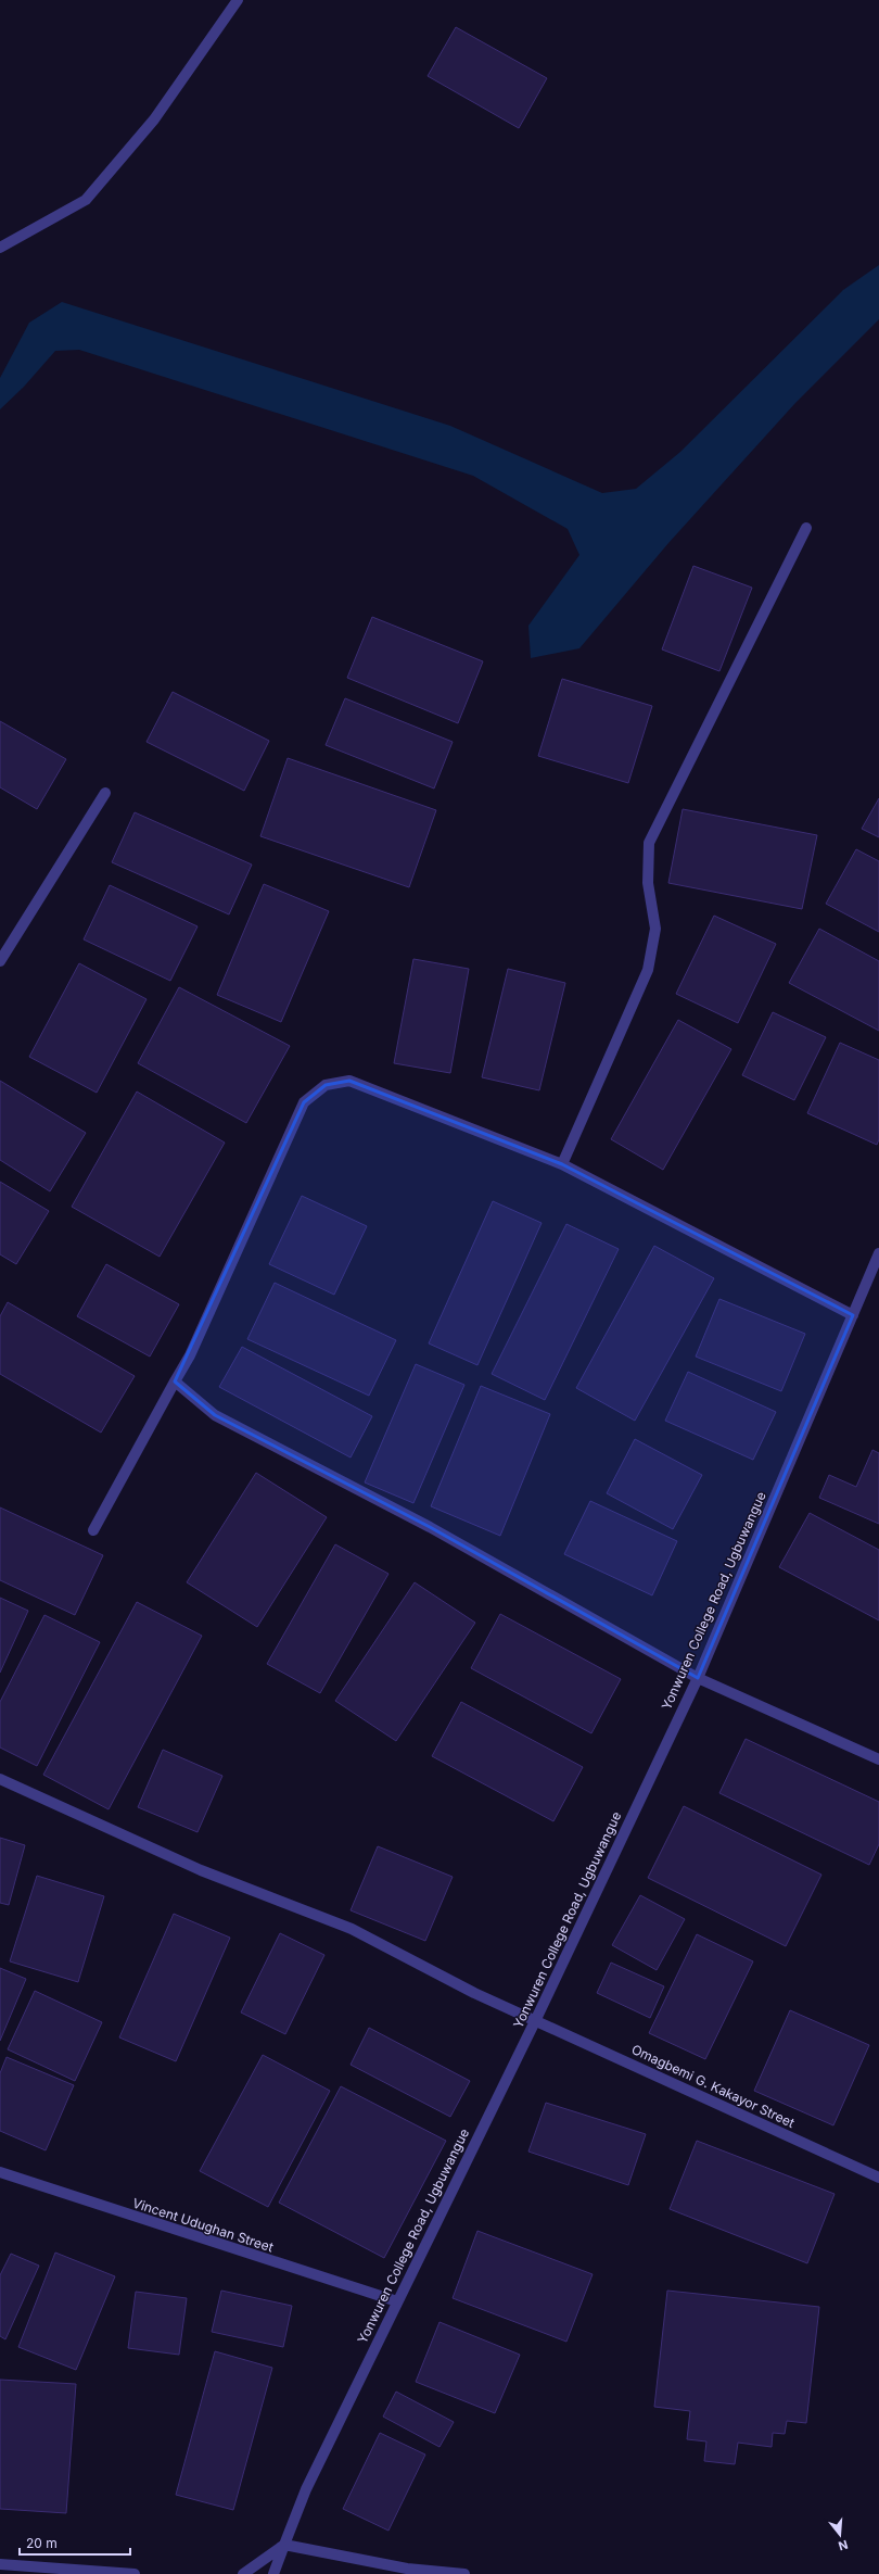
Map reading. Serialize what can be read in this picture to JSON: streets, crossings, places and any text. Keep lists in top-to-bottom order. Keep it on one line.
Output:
{"streets":{"street":["Yonwuren College Road, Ugbuwangue","Omagbemi G. Kakayor Street","Vincent Udughan Street"]},"crossings":[["Yonwuren College Road, Ugbuwangue","Omagbemi G. Kakayor Street"],["Yonwuren College Road, Ugbuwangue","Vincent Udughan Street"]],"scale_bar":"20 m","north":"bottom"}
